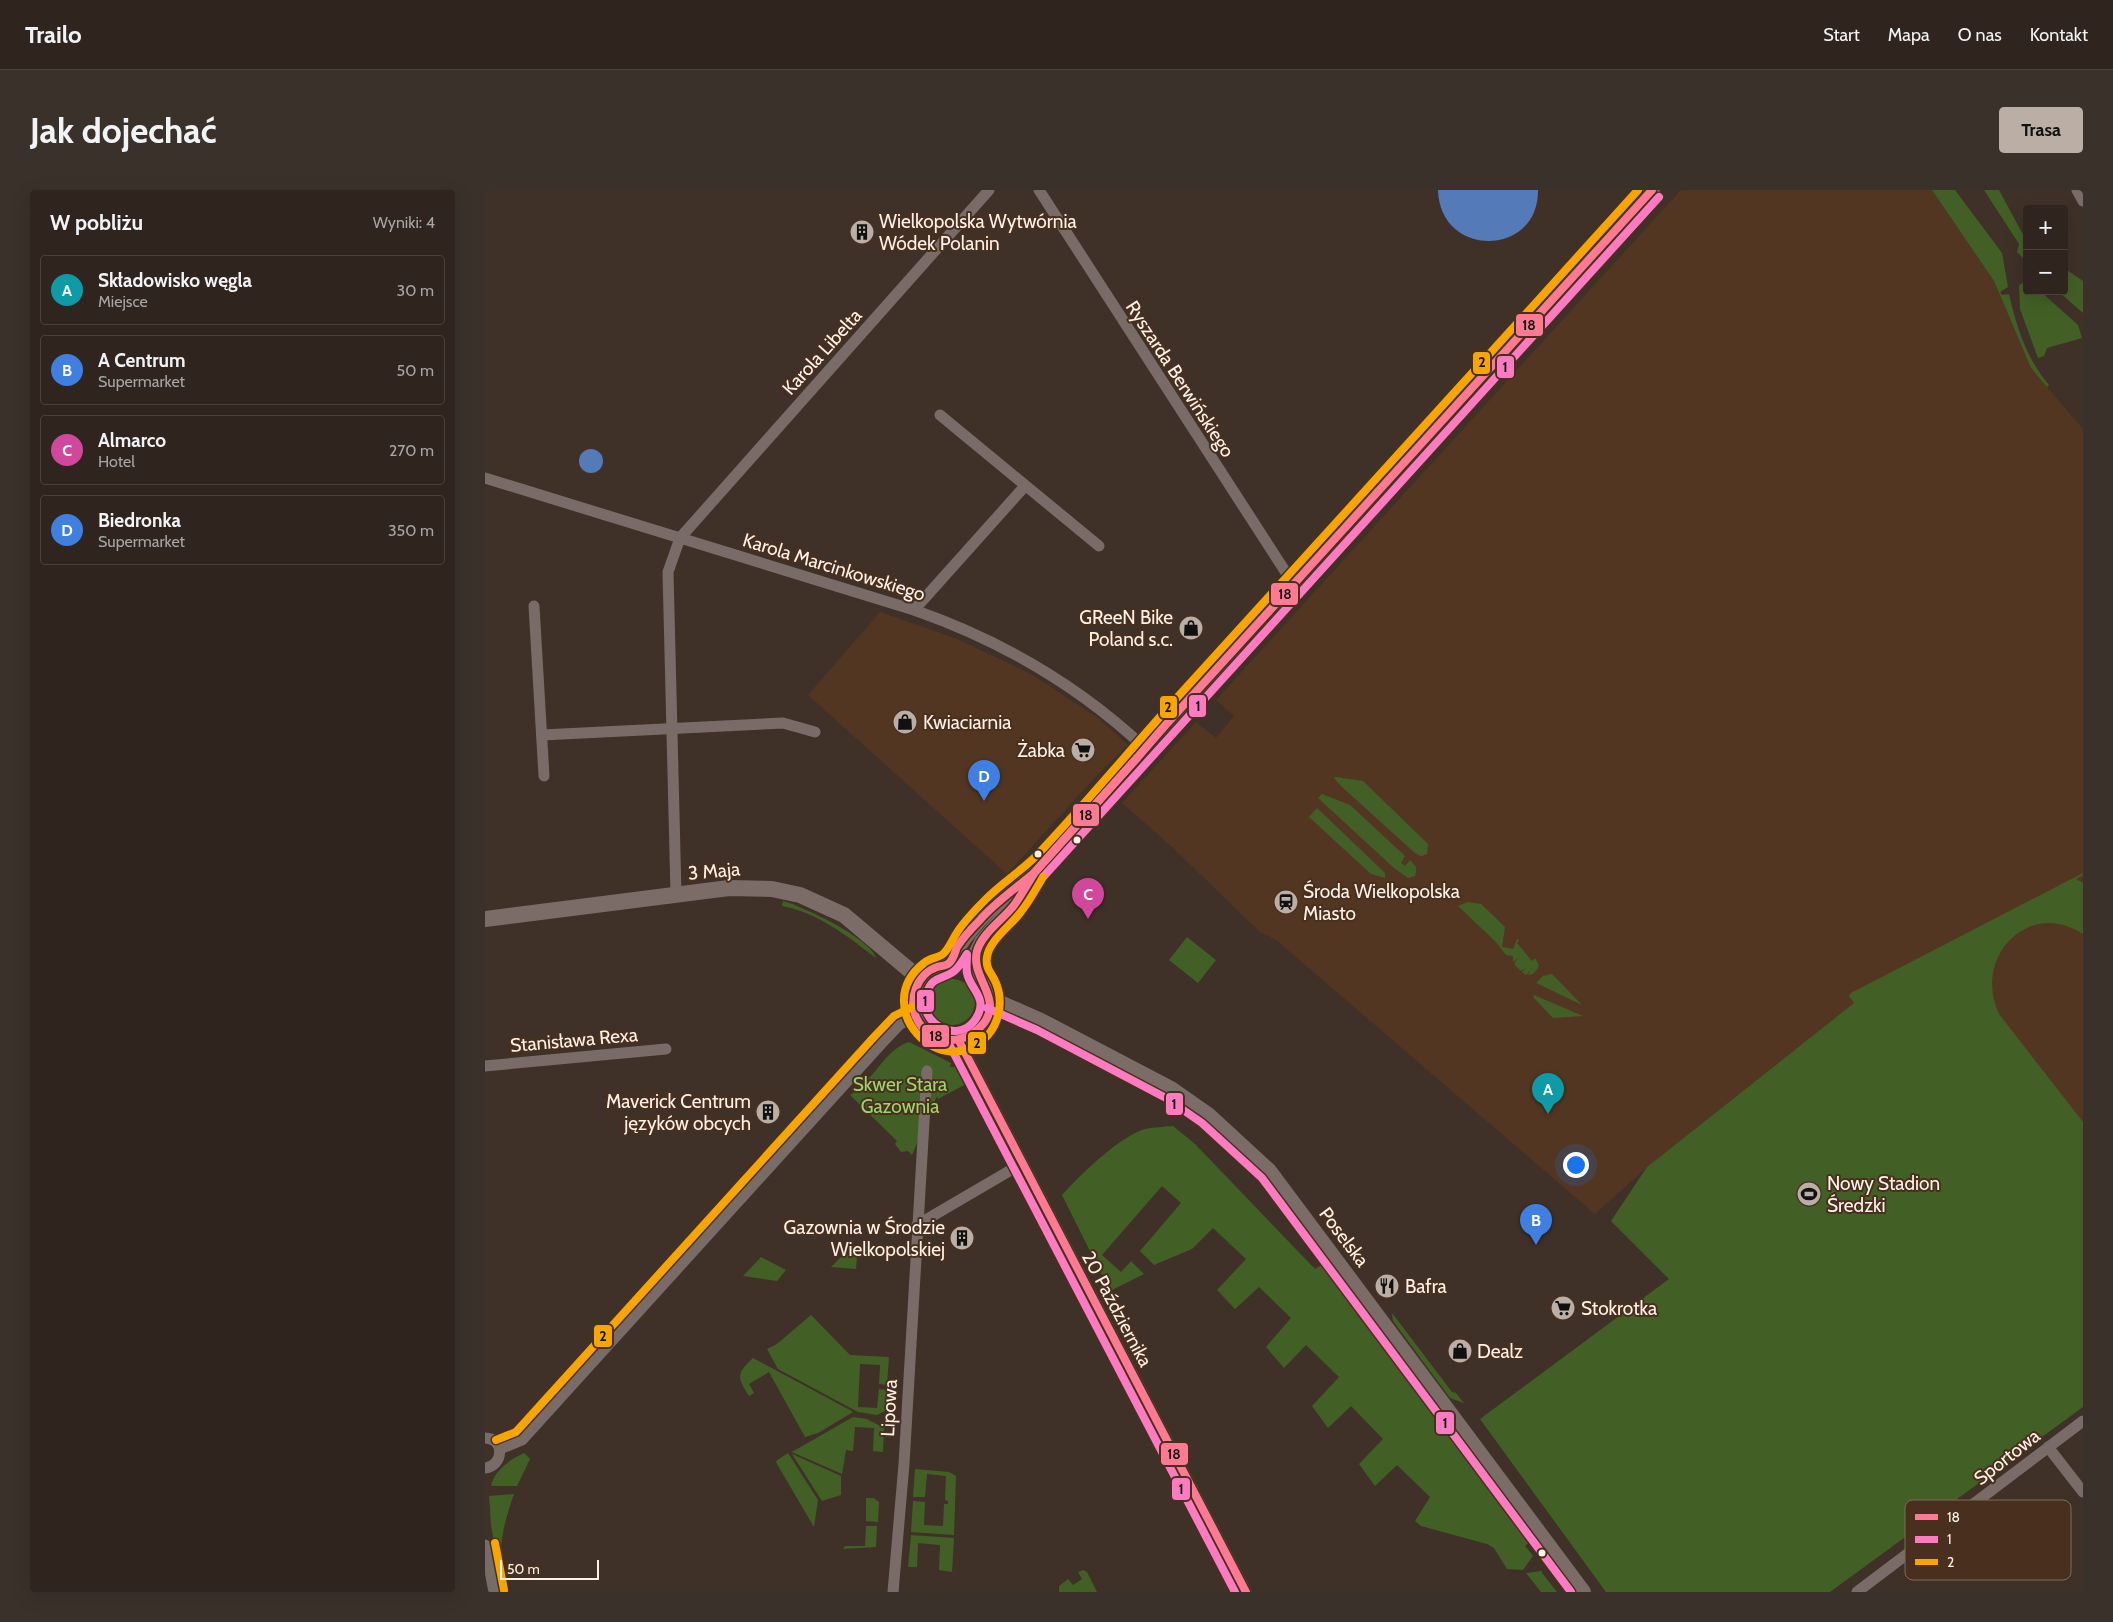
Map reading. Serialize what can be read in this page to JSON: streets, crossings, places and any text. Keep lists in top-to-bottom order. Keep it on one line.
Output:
{"streets":{"street":["Karola Libelta","Ryszarda Berwińskiego","Karola Marcinkowskiego","3 Maja","Stanisława Rexa","Poselska","20 Października","Lipowa","Sportowa"]},"crossings":[["Karola Libelta","Karola Marcinkowskiego"],["3 Maja","Poselska"],["3 Maja","20 Października"],["Poselska","20 Października"]],"parks":["Skwer Stara Gazownia"],"places":{"building":["Wielkopolska Wytwórnia Wódek Polanin","Maverick Centrum języków obcych","Gazownia w Środzie Wielkopolskiej"],"shop":["GReeN Bike Poland s.c.","Kwiaciarnia","Dealz"],"supermarket":["Żabka","Stokrotka"],"station":["Środa Wielkopolska Miasto"],"sports":["Nowy Stadion Średzki"],"restaurant":["Bafra"]},"lines":["transit line 18","transit line 2","transit line 1"],"legend":["18","1","2"],"scale_bar":"50 m","page":{"header":"Trailo","nav":["Start","Mapa","O nas","Kontakt"],"buttons":"Trasa","title":"Jak dojechać","heading":["W pobliżu","Wyniki: 4"],"map_buttons":["+","−"],"list":[{"mark":"A","name":"Składowisko węgla","note":"Miejsce","value":"30 m"},{"mark":"B","name":"A Centrum","note":"Supermarket","value":"50 m"},{"mark":"C","name":"Almarco","note":"Hotel","value":"270 m"},{"mark":"D","name":"Biedronka","note":"Supermarket","value":"350 m"}],"pins":["D","C","A","B"],"scale":"50 m"}}
